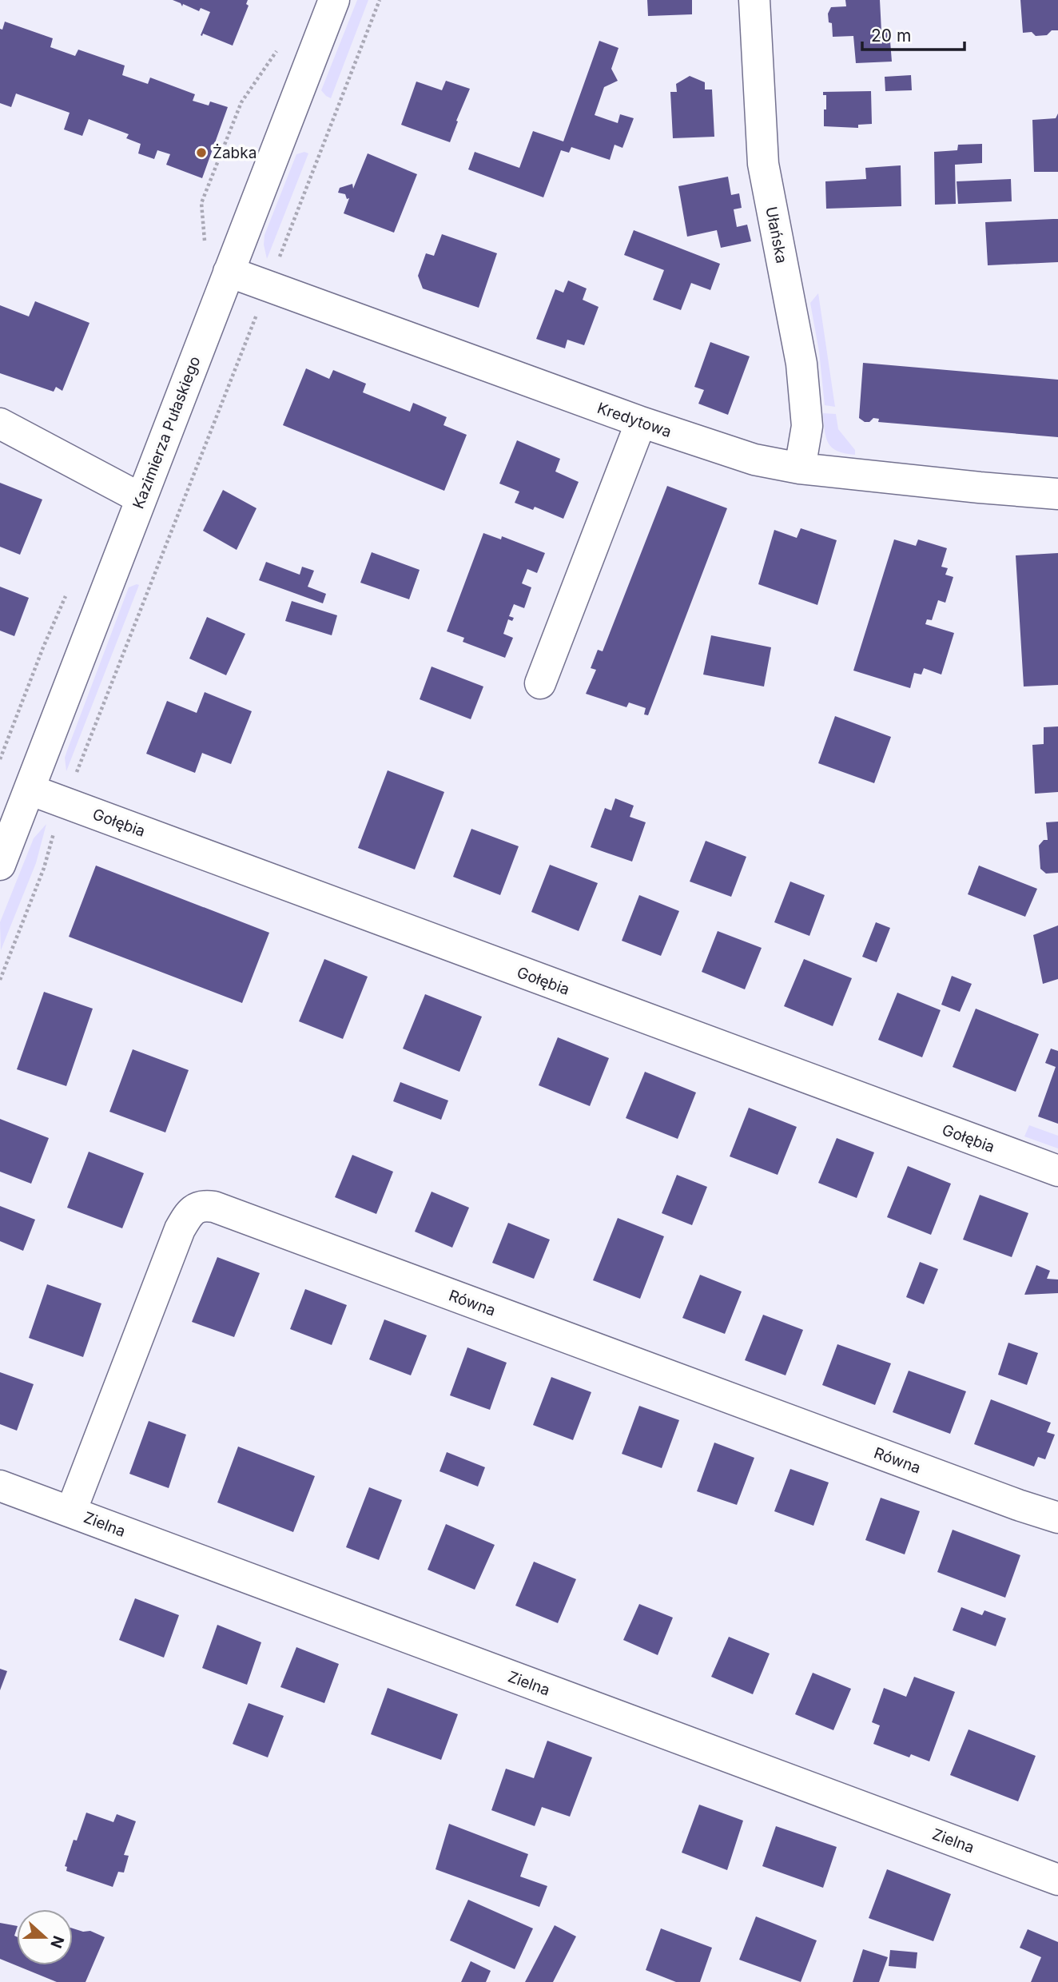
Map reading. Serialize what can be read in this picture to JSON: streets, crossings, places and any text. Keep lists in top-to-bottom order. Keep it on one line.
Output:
{"streets":{"street":["Ułańska","Kredytowa","Kazimierza Pułaskiego","Gołębia","Równa","Zielna"]},"crossings":[["Ułańska","Kredytowa"],["Kredytowa","Kazimierza Pułaskiego"],["Kazimierza Pułaskiego","Gołębia"],["Równa","Zielna"]],"places":["Żabka"],"scale_bar":"20 m","north":"right"}
